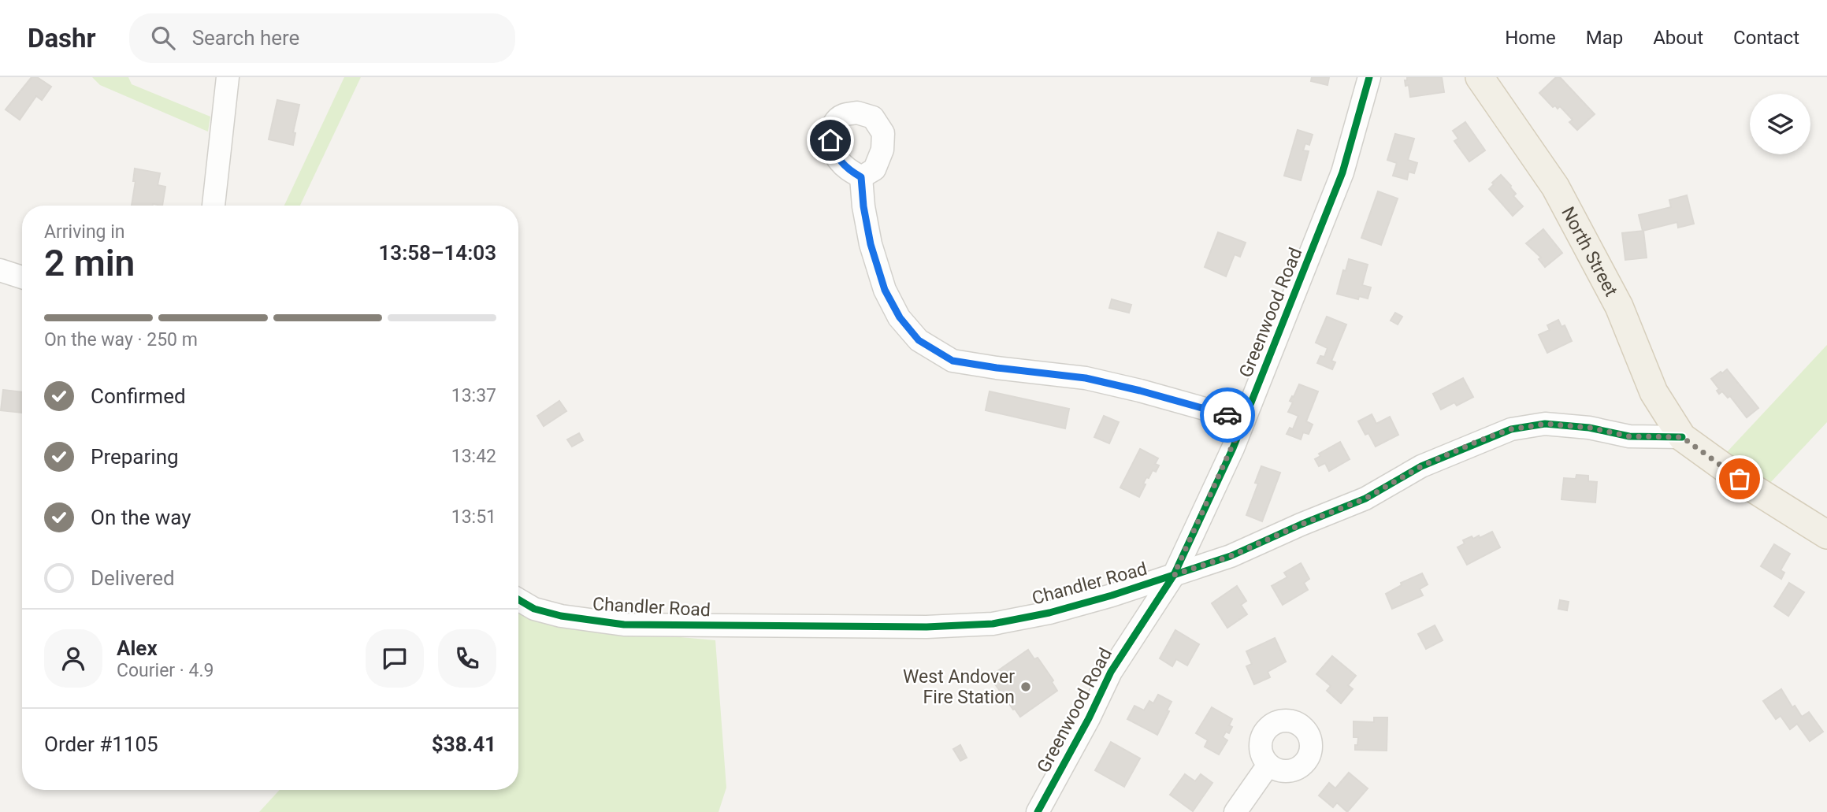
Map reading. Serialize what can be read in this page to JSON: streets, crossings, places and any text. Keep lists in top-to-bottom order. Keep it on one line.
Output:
{"streets":{"main road":["North Street"],"street":["Greenwood Road","Chandler Road"]},"crossings":[["North Street","Chandler Road"],["Greenwood Road","Chandler Road"]],"places":["West Andover Fire Station"],"page":{"header":"Dashr","search":"Search here","nav":["Home","Map","About","Contact"],"heading":["2 min","Arriving in","13:58–14:03"],"panel":["Alex","Courier · 4.9","Order #1105","$38.41"],"bar":"On the way · 250 m","list":[["Confirmed","13:37"],["Preparing","13:42"],["On the way","13:51"],"Delivered"]}}
